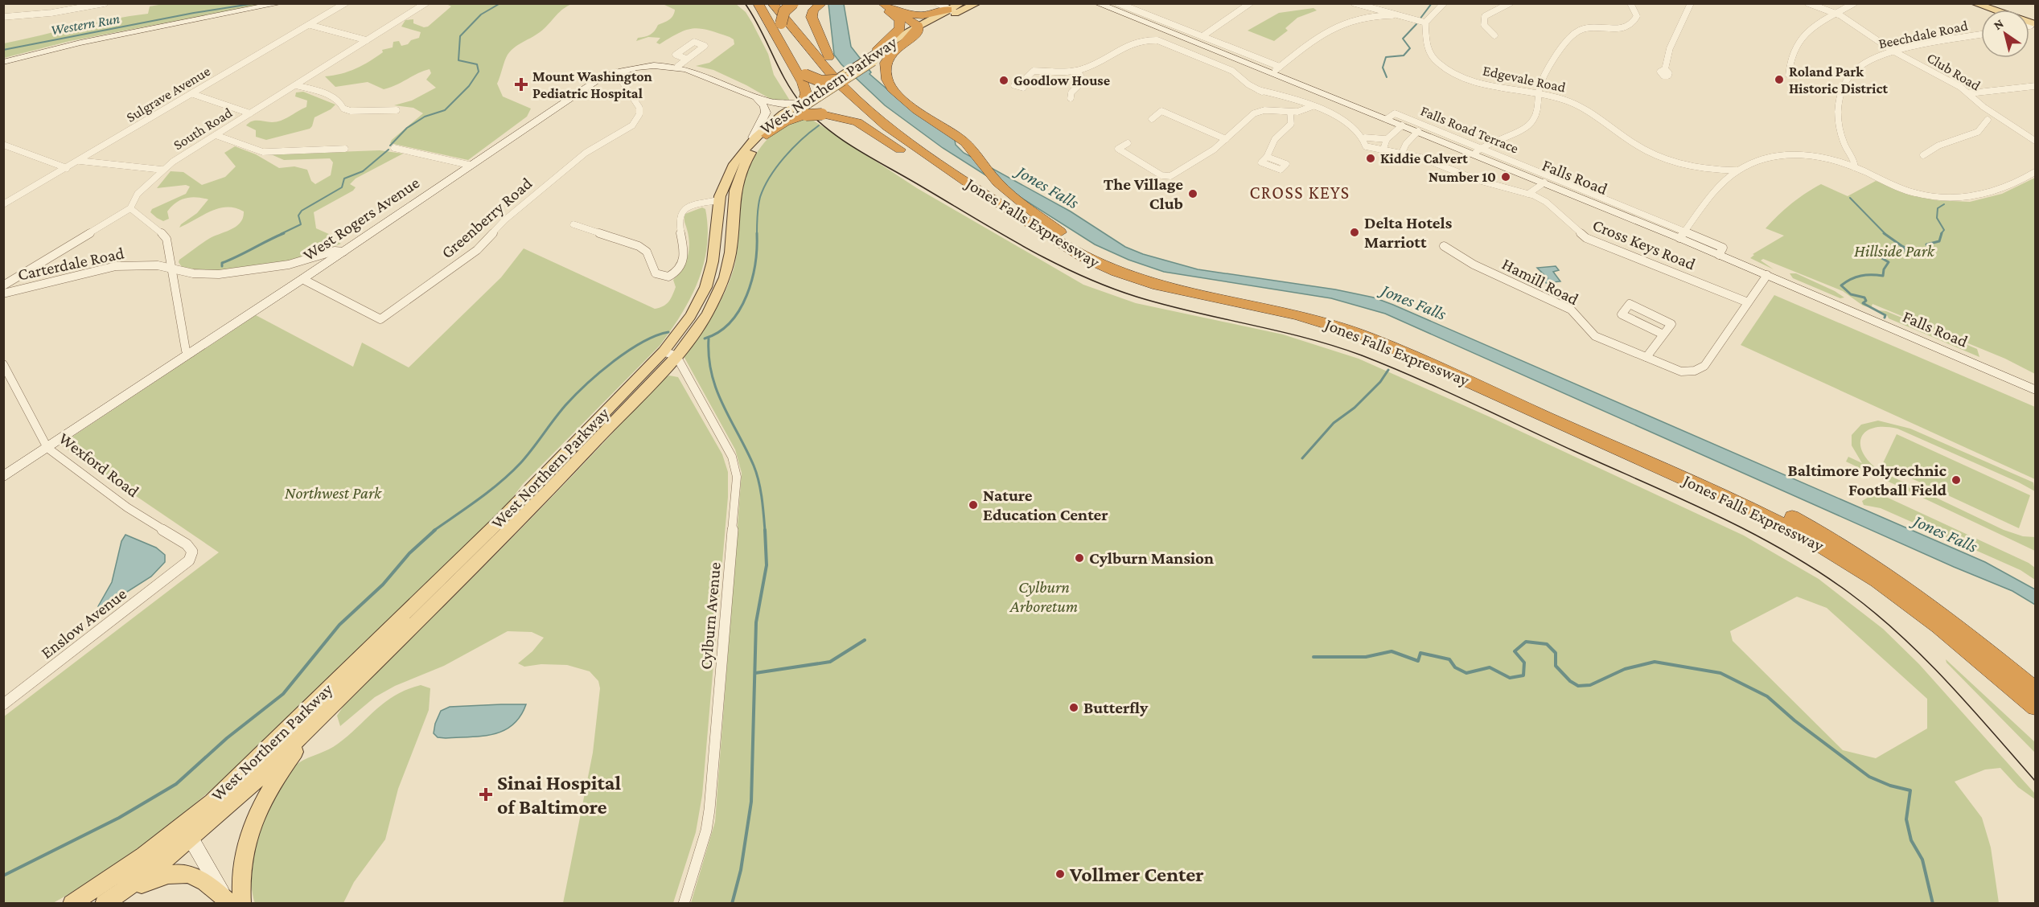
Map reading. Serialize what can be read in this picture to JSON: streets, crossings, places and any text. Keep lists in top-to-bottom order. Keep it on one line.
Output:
{"streets":{"highway":["Jones Falls Expressway"],"main road":["West Northern Parkway","Falls Road","West Rogers Avenue"],"street":["Beechdale Road","Club Road","Edgevale Road","Sulgrave Avenue","South Road","Falls Road Terrace","Greenberry Road","Cross Keys Road","Carterdale Road","Hamill Road","Wexford Road","Cylburn Avenue","Enslow Avenue"]},"crossings":[["Beechdale Road","Club Road"],["Beechdale Road","Edgevale Road"],["West Northern Parkway","West Rogers Avenue"],["West Northern Parkway","Cylburn Avenue"],["Falls Road Terrace","Falls Road"],["Falls Road","Hamill Road"],["Greenberry Road","West Rogers Avenue"],["West Rogers Avenue","Carterdale Road"],["West Rogers Avenue","Wexford Road"],["Cross Keys Road","Hamill Road"],["Wexford Road","Enslow Avenue"]],"districts":["CROSS KEYS"],"water":["Western Run","Jones Falls"],"parks":["Hillside Park","Northwest Park","Cylburn Arboretum"],"places":{"other":["Roland Park Historic District","Goodlow House","Kiddie Calvert","Number 10","The Village Club","Delta Hotels Marriott","Baltimore Polytechnic Football Field","Nature Education Center","Cylburn Mansion","Butterfly","Vollmer Center"],"health":["Mount Washington Pediatric Hospital","Sinai Hospital of Baltimore"]},"north":"top left"}
